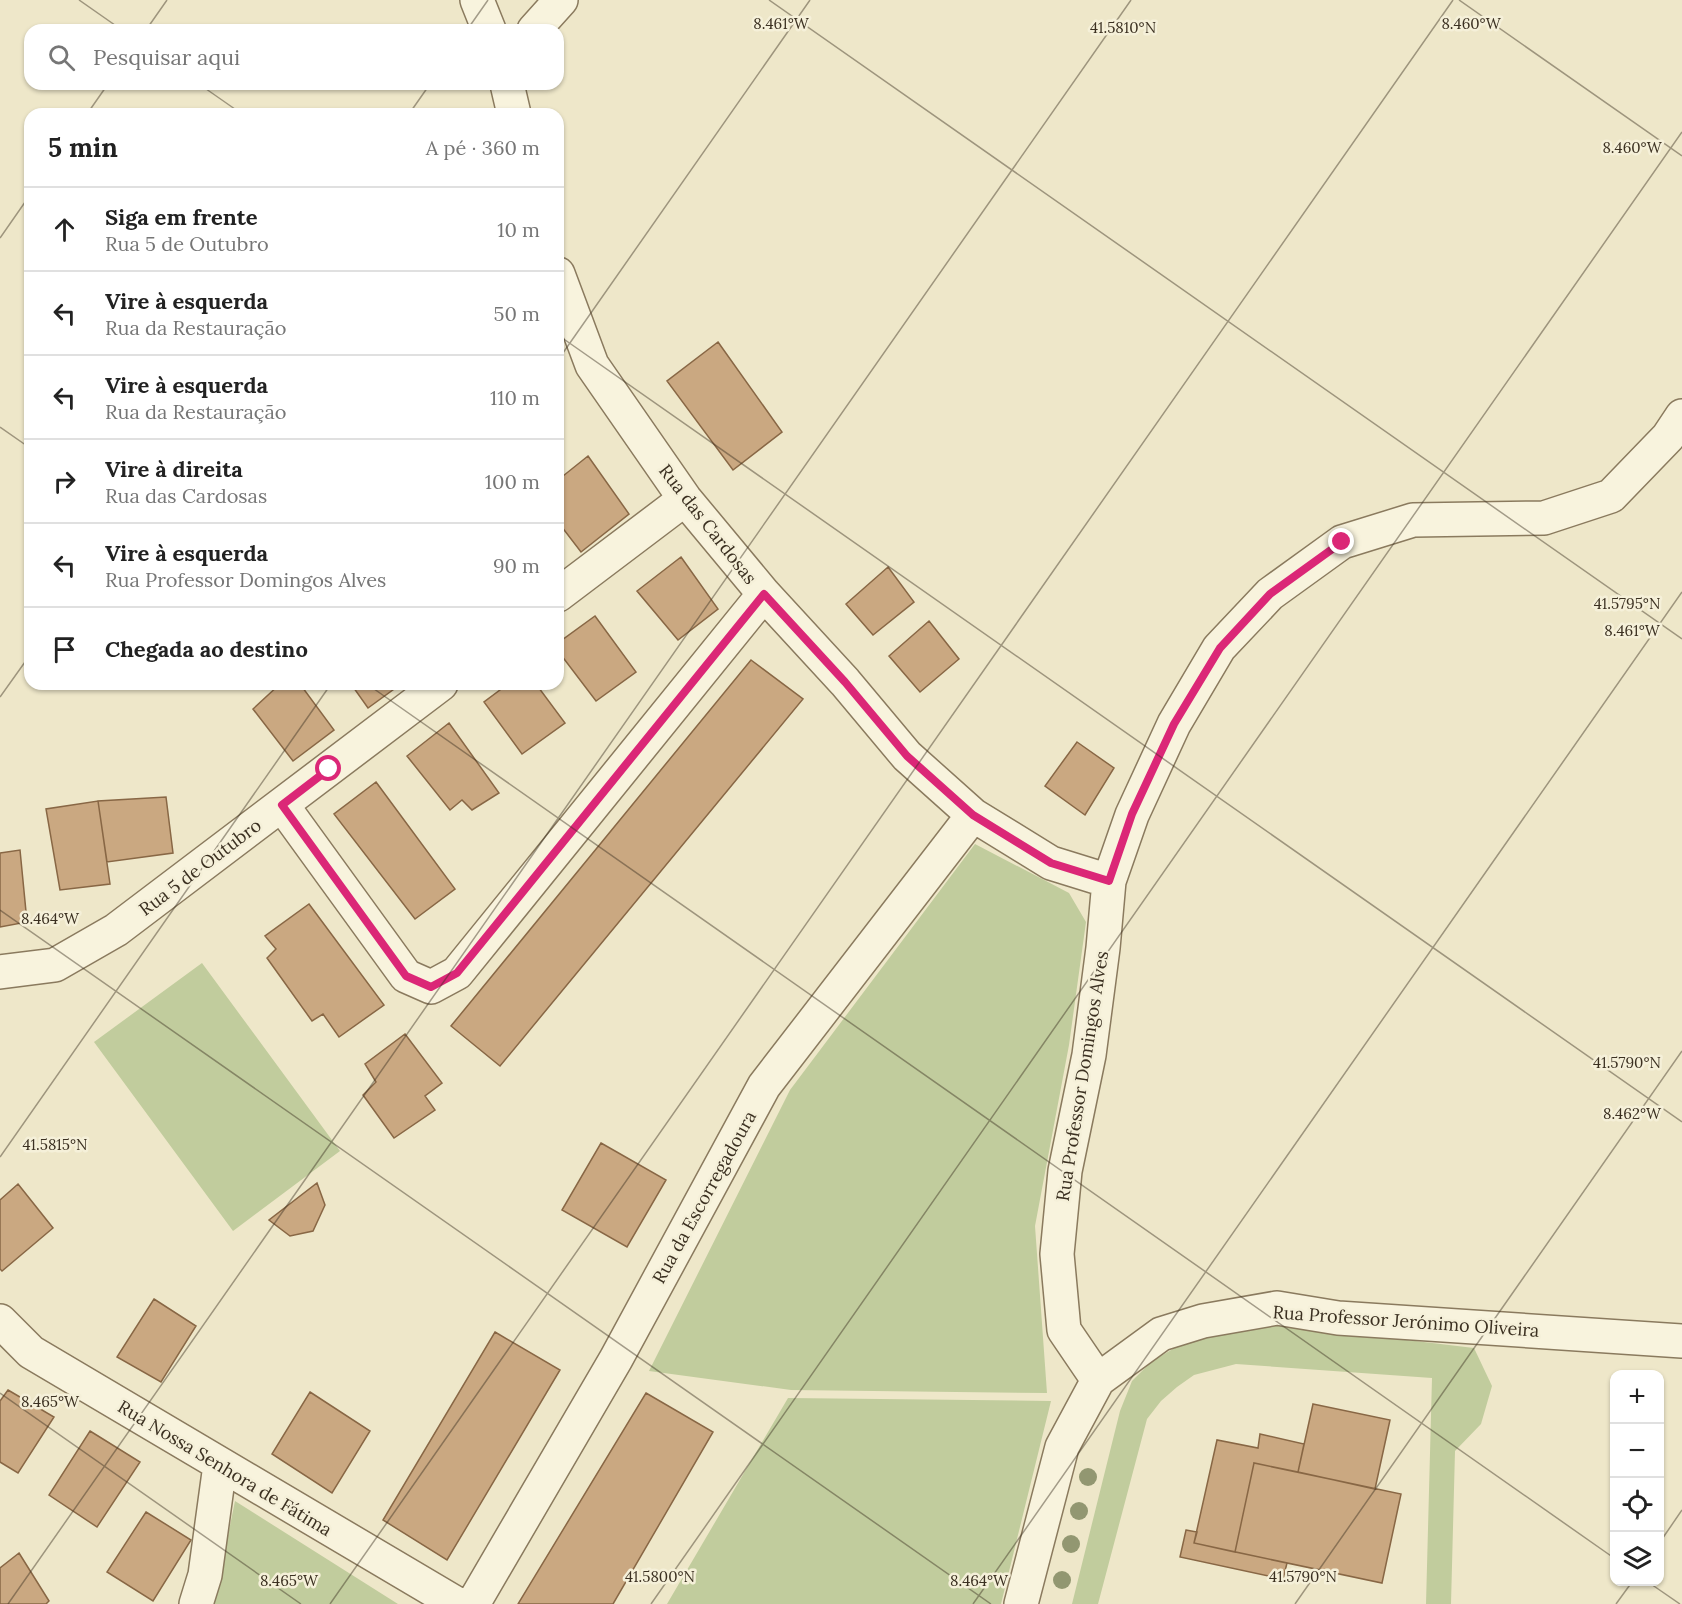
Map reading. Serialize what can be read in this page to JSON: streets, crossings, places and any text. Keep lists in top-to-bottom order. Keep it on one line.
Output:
{"streets":{"street":["Rua das Cardosas","Rua 5 de Outubro","Rua Professor Domingos Alves","Rua da Escorregadoura","Rua Professor Jerónimo Oliveira","Rua Nossa Senhora de Fátima"]},"crossings":[["Rua das Cardosas","Rua Professor Domingos Alves"],["Rua das Cardosas","Rua da Escorregadoura"],["Rua Professor Domingos Alves","Rua Professor Jerónimo Oliveira"]],"page":{"search":"Pesquisar aqui","heading":["5 min","A pé · 360 m"],"list":[["Siga em frente","Rua 5 de Outubro","10 m"],["Vire à esquerda","Rua da Restauração","50 m"],["Vire à esquerda","Rua da Restauração","110 m"],["Vire à direita","Rua das Cardosas","100 m"],["Vire à esquerda","Rua Professor Domingos Alves","90 m"],"Chegada ao destino"],"map_buttons":["+","−"]},"coordinates":["8.461°W","8.460°W","41.5810°N","41.5795°N","8.464°W","41.5790°N","8.462°W","41.5815°N","8.465°W","41.5800°N"]}
